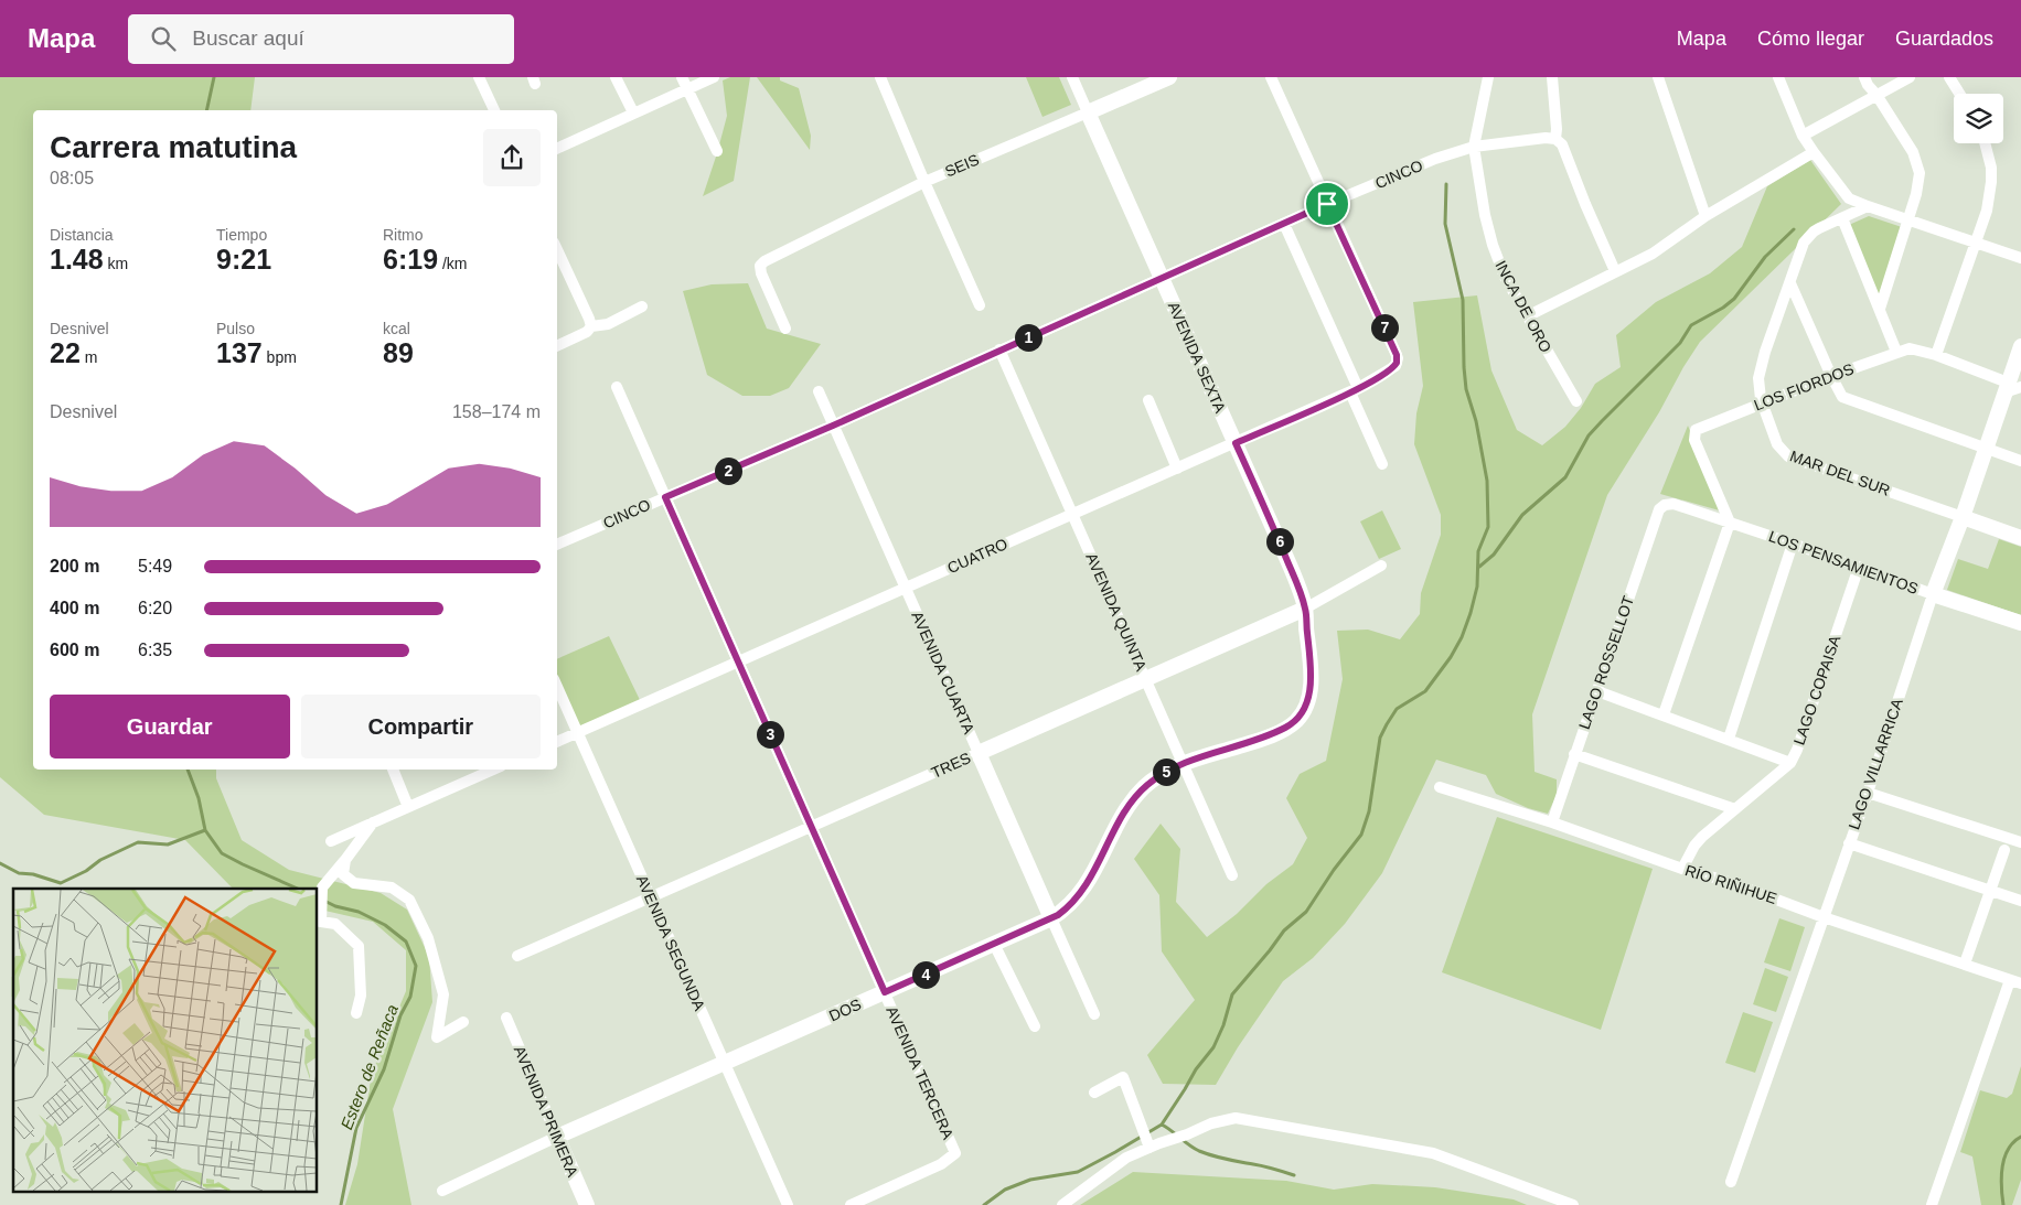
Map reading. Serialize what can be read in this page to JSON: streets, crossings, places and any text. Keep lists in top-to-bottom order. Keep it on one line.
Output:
{"streets":{"street":["SEIS","CINCO","INCA DE ORO","AVENIDA SEXTA","LOS FIORDOS","MAR DEL SUR","CUATRO","LOS PENSAMIENTOS","AVENIDA QUINTA","LAGO ROSSELLOT","AVENIDA CUARTA","LAGO COPAISA","LAGO VILLARRICA","TRES","RÍO RIÑIHUE","AVENIDA SEGUNDA","DOS","AVENIDA TERCERA","AVENIDA PRIMERA"]},"crossings":[["SEIS","AVENIDA SEXTA"],["CINCO","INCA DE ORO"],["CINCO","AVENIDA SEXTA"],["CINCO","CUATRO"],["CINCO","AVENIDA QUINTA"],["CINCO","AVENIDA CUARTA"],["CINCO","AVENIDA TERCERA"],["AVENIDA SEXTA","CUATRO"],["AVENIDA SEXTA","TRES"],["AVENIDA SEXTA","DOS"],["LOS FIORDOS","MAR DEL SUR"],["LOS FIORDOS","LOS PENSAMIENTOS"],["LOS FIORDOS","LAGO VILLARRICA"],["MAR DEL SUR","LAGO VILLARRICA"],["CUATRO","AVENIDA QUINTA"],["CUATRO","AVENIDA CUARTA"],["CUATRO","AVENIDA SEGUNDA"],["CUATRO","AVENIDA TERCERA"],["LOS PENSAMIENTOS","LAGO ROSSELLOT"],["LOS PENSAMIENTOS","LAGO COPAISA"],["LOS PENSAMIENTOS","LAGO VILLARRICA"],["AVENIDA QUINTA","TRES"],["AVENIDA QUINTA","DOS"],["LAGO ROSSELLOT","RÍO RIÑIHUE"],["AVENIDA CUARTA","TRES"],["AVENIDA CUARTA","DOS"],["LAGO COPAISA","RÍO RIÑIHUE"],["LAGO VILLARRICA","RÍO RIÑIHUE"],["TRES","AVENIDA SEGUNDA"],["TRES","DOS"],["TRES","AVENIDA TERCERA"],["AVENIDA SEGUNDA","DOS"],["DOS","AVENIDA TERCERA"],["DOS","AVENIDA PRIMERA"]],"water":["Estero de Reñaca"],"page":{"header":"Mapa","search":"Buscar aquí","nav":["Mapa","Cómo llegar","Guardados"],"heading":["Carrera matutina","08:05"],"stats":[["Distancia","1.48 km"],["Tiempo","9:21"],["Ritmo","6:19 /km"],["Desnivel","22 m"],["Pulso","137 bpm"],["kcal","89"]],"pins":["7","1","2","6","3","5","4"],"chart":["Desnivel","158–174 m"],"list":[{"name":"200 m","note":"5:49"},{"name":"400 m","note":"6:20"},{"name":"600 m","note":"6:35"}],"buttons":["Guardar","Compartir"]}}
